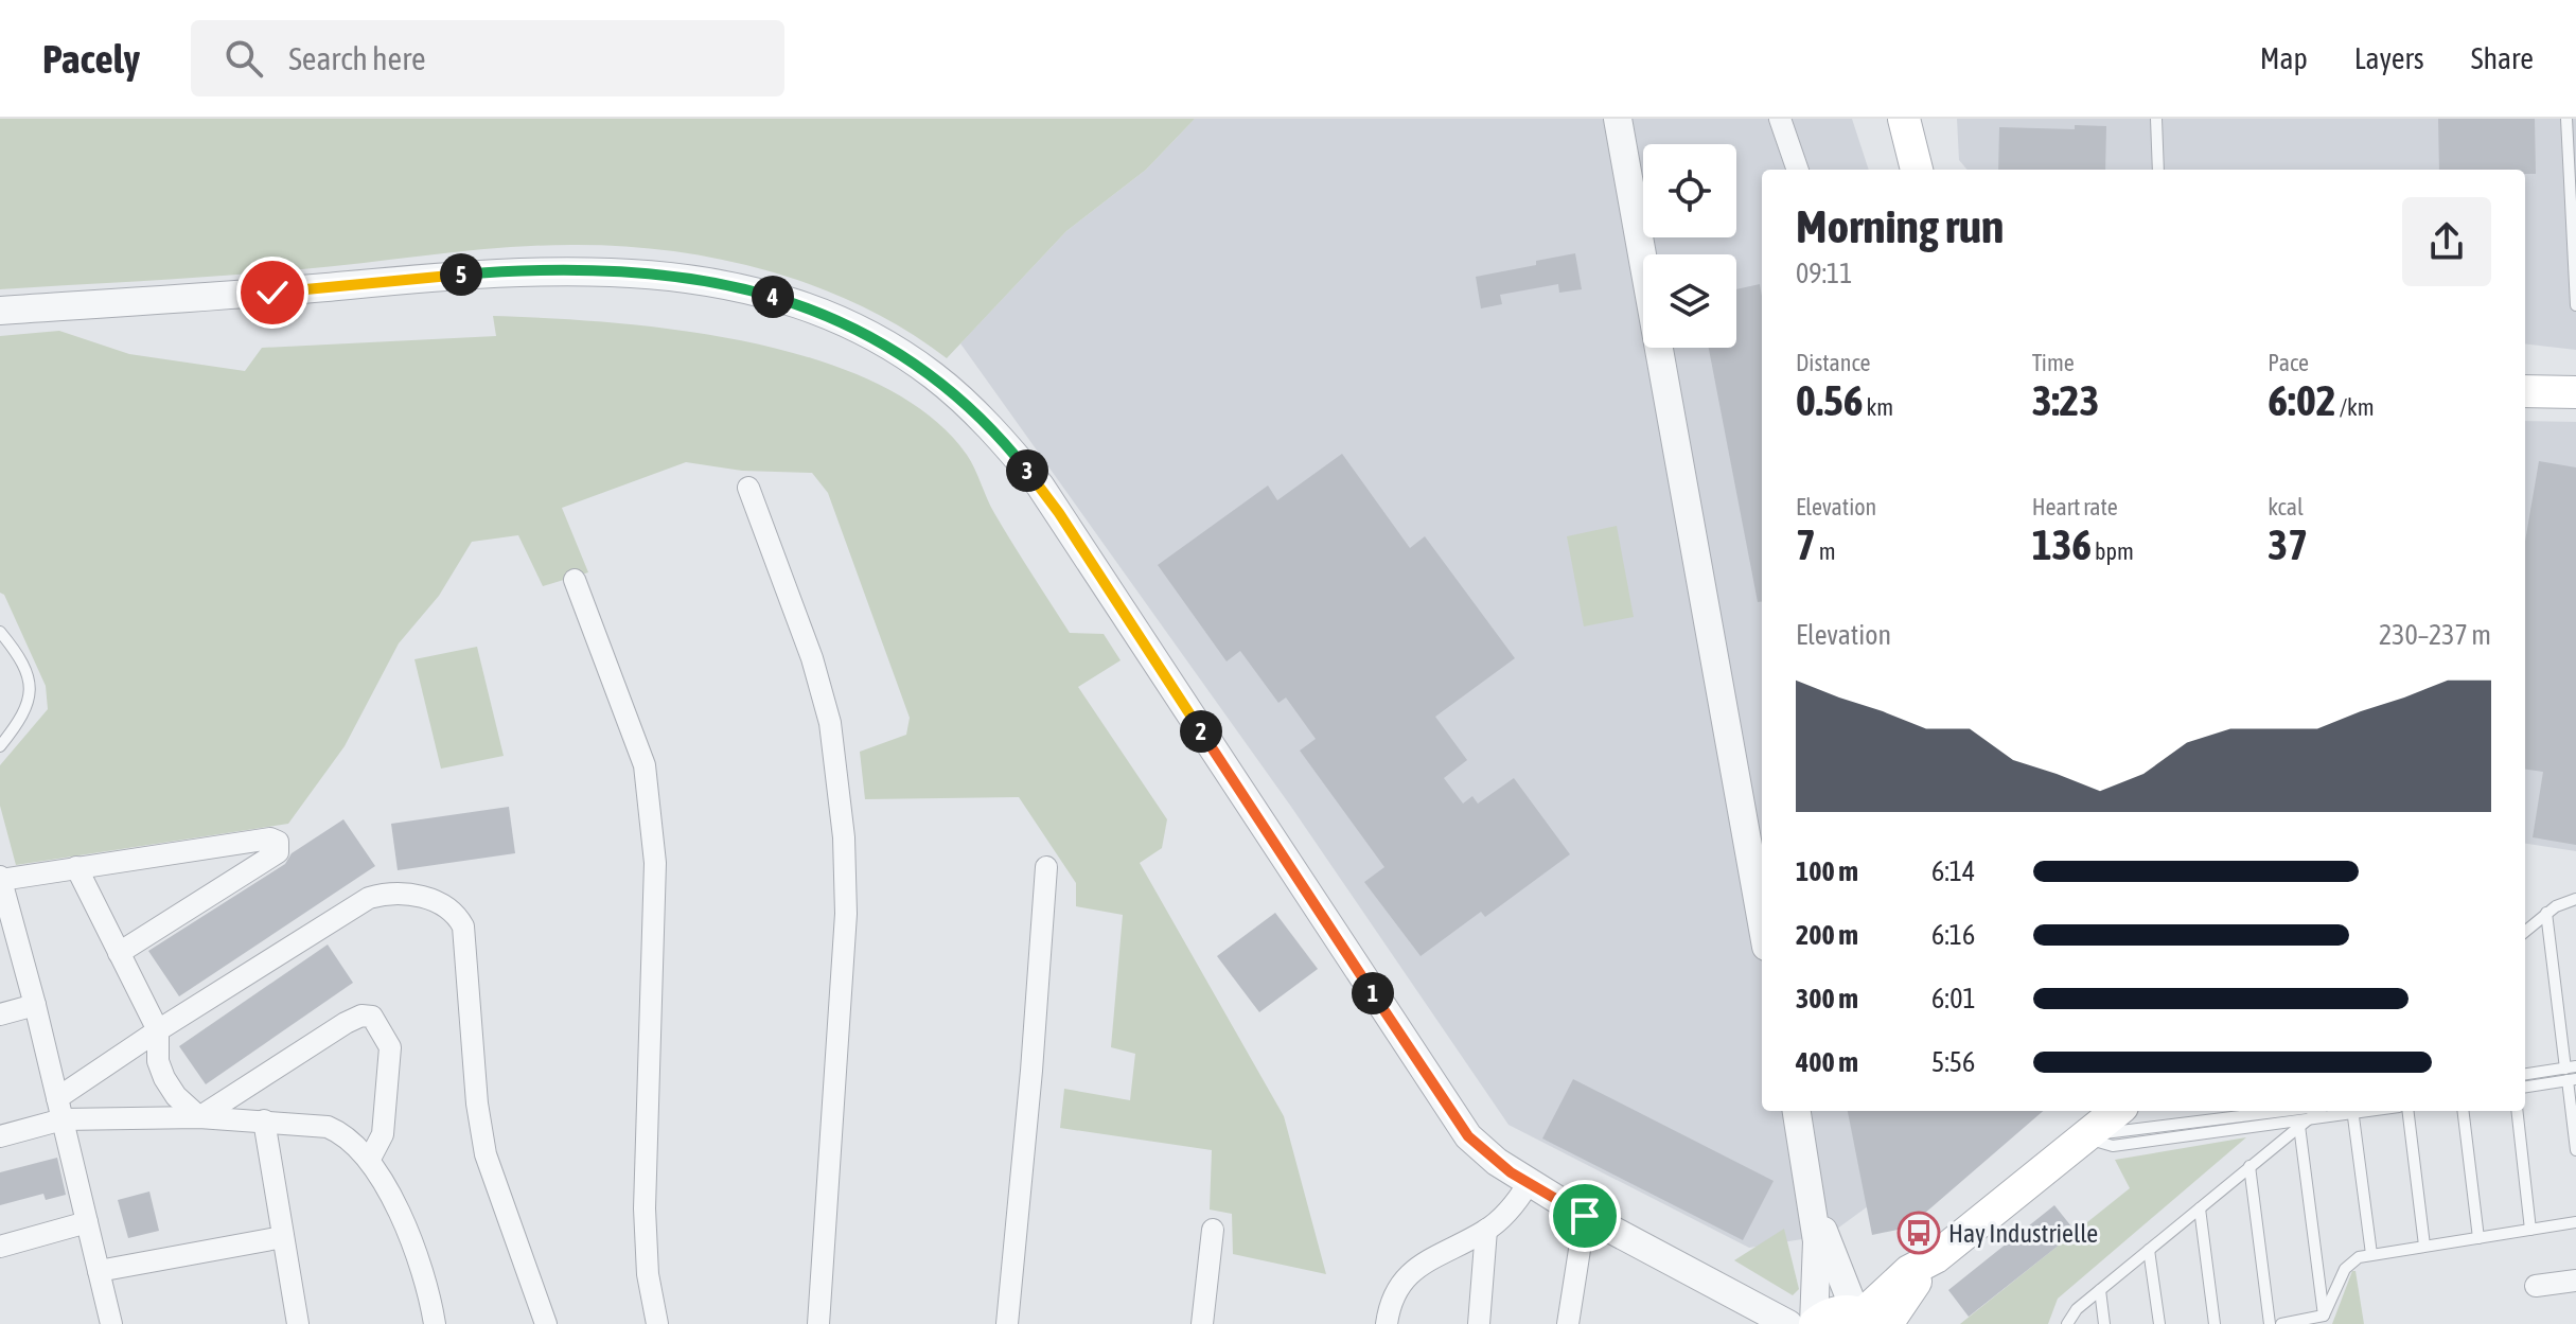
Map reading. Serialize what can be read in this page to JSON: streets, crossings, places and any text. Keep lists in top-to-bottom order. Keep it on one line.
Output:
{"places":{"bus stop":["Hay Industrielle"]},"page":{"header":"Pacely","search":"Search here","nav":["Map","Layers","Share"],"heading":["Morning run","09:11"],"pins":["5","4","3","2","1"],"stats":[["Distance","0.56 km"],["Time","3:23"],["Pace","6:02 /km"],["Elevation","7 m"],["Heart rate","136 bpm"],["kcal","37"]],"chart":["Elevation","230–237 m"],"list":[{"name":"100 m","note":"6:14"},{"name":"200 m","note":"6:16"},{"name":"300 m","note":"6:01"},{"name":"400 m","note":"5:56"}]}}
